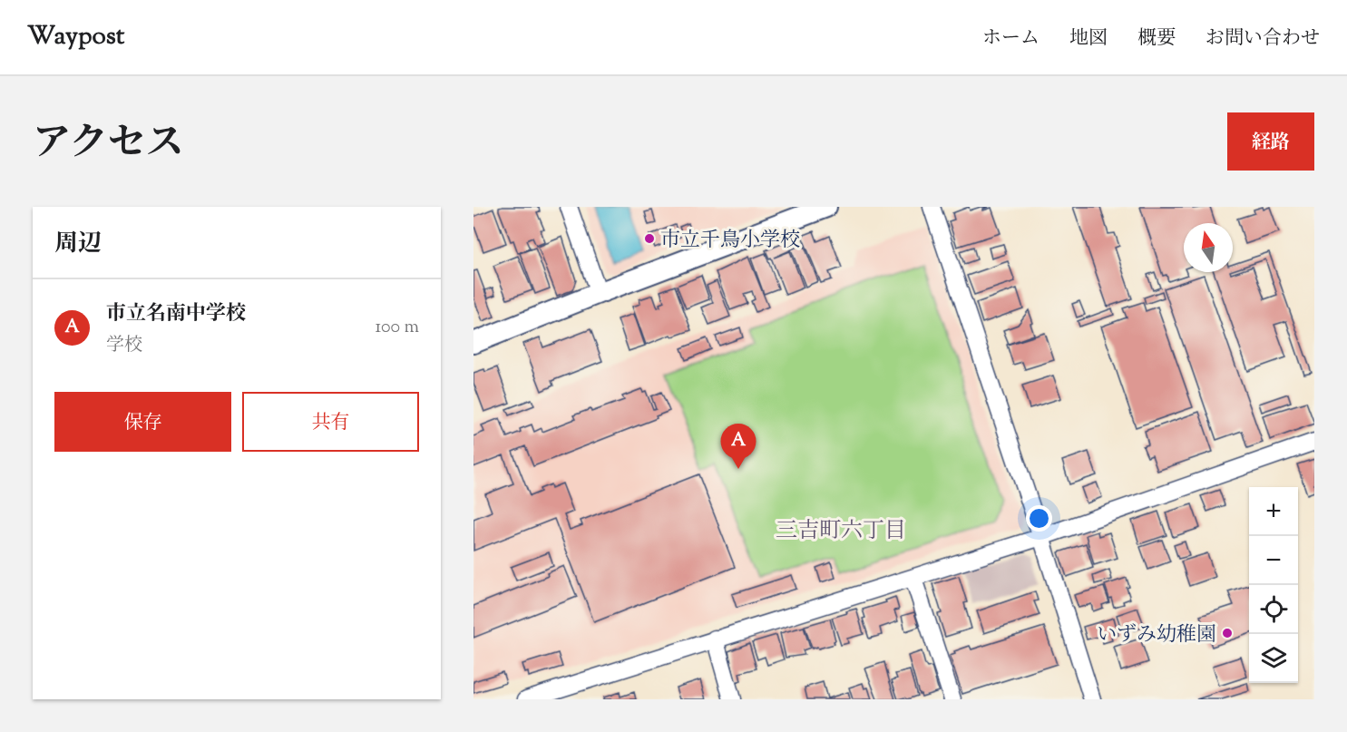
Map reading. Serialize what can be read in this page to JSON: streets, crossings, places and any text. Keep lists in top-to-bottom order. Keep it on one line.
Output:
{"districts":["三吉町六丁目"],"places":["市立千鳥小学校","いずみ幼稚園"],"north":"top","page":{"header":"Waypost","nav":["ホーム","地図","概要","お問い合わせ"],"title":"アクセス","buttons":["経路",["保存","共有"]],"heading":"周辺","list":[{"mark":"A","name":"市立名南中学校","note":"学校","value":"100 m"}],"pins":"A","map_buttons":["+","−"]}}
